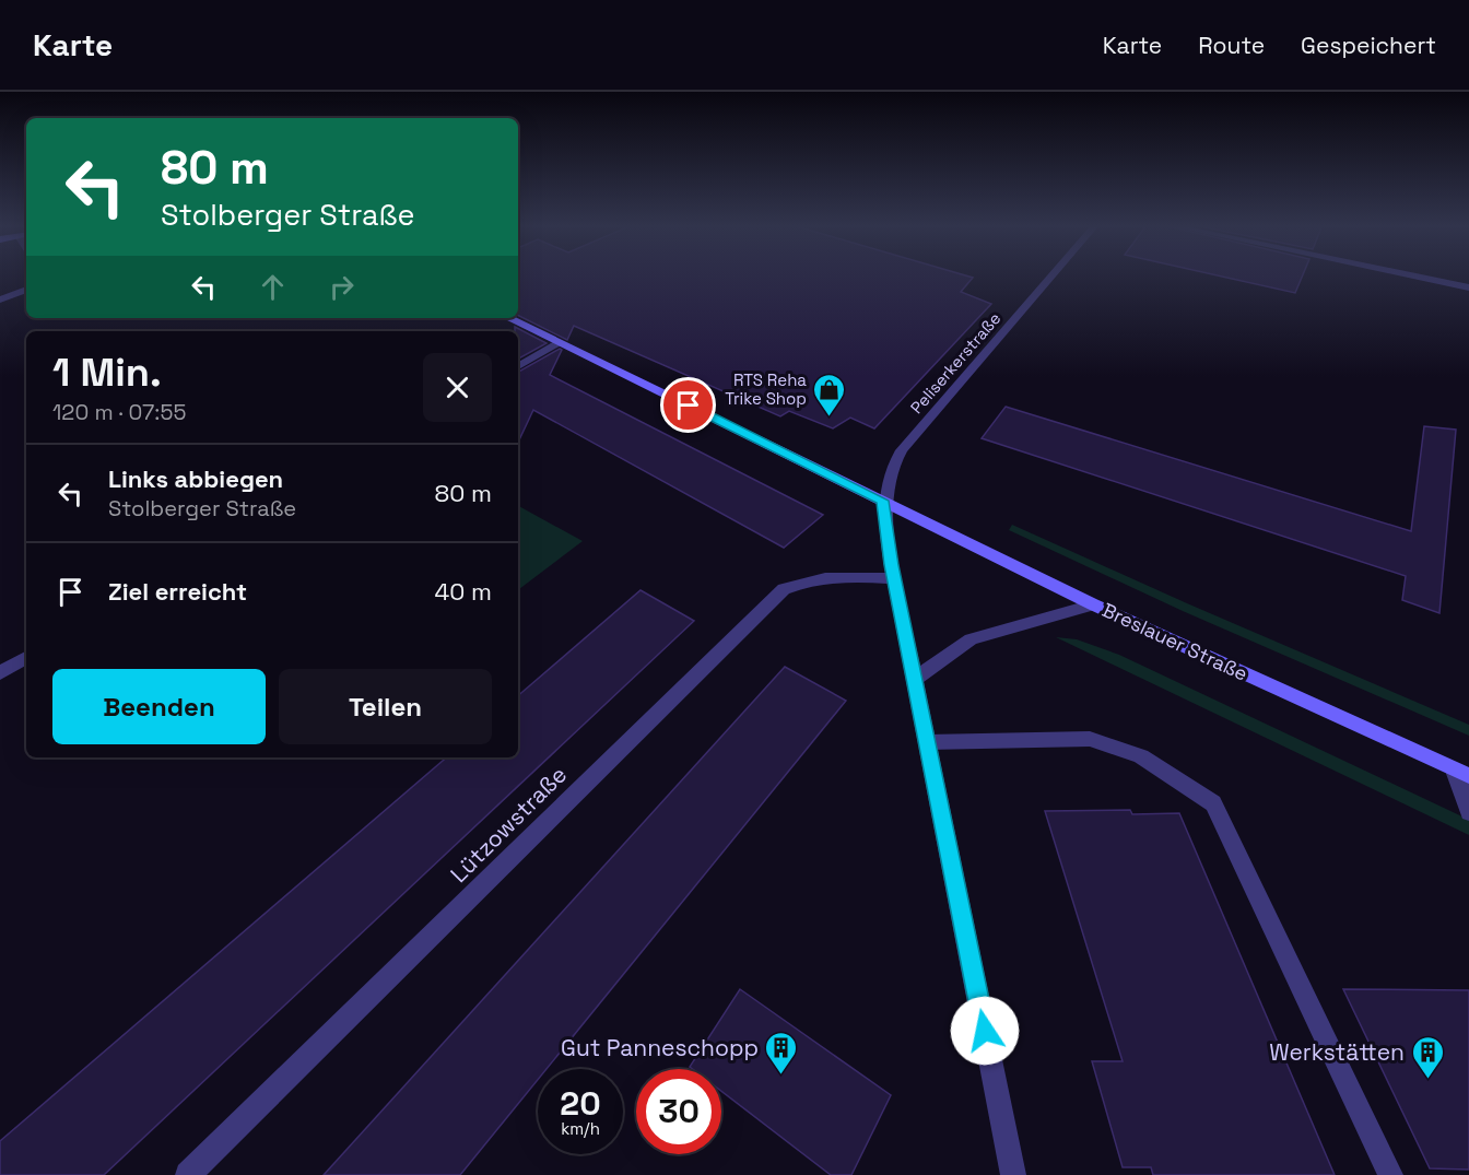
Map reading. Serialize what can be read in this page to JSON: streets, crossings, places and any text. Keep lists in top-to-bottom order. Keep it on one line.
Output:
{"streets":{"main road":["Breslauer Straße"],"street":["Peliserkerstraße","Lützowstraße"]},"crossings":[["Peliserkerstraße","Breslauer Straße"]],"places":{"shop":["RTS Reha Trike Shop"],"building":["Gut Panneschopp","Werkstätten"]},"page":{"header":"Karte","nav":["Karte","Route","Gespeichert"],"turn":["80 m","Stolberger Straße"],"heading":["1 Min.","120 m · 07:55"],"list":[{"name":"Links abbiegen","note":"Stolberger Straße","value":"80 m"},{"name":"Ziel erreicht","value":"40 m"}],"buttons":["Beenden","Teilen"],"speed":"20 km/h","limit":"30"}}
